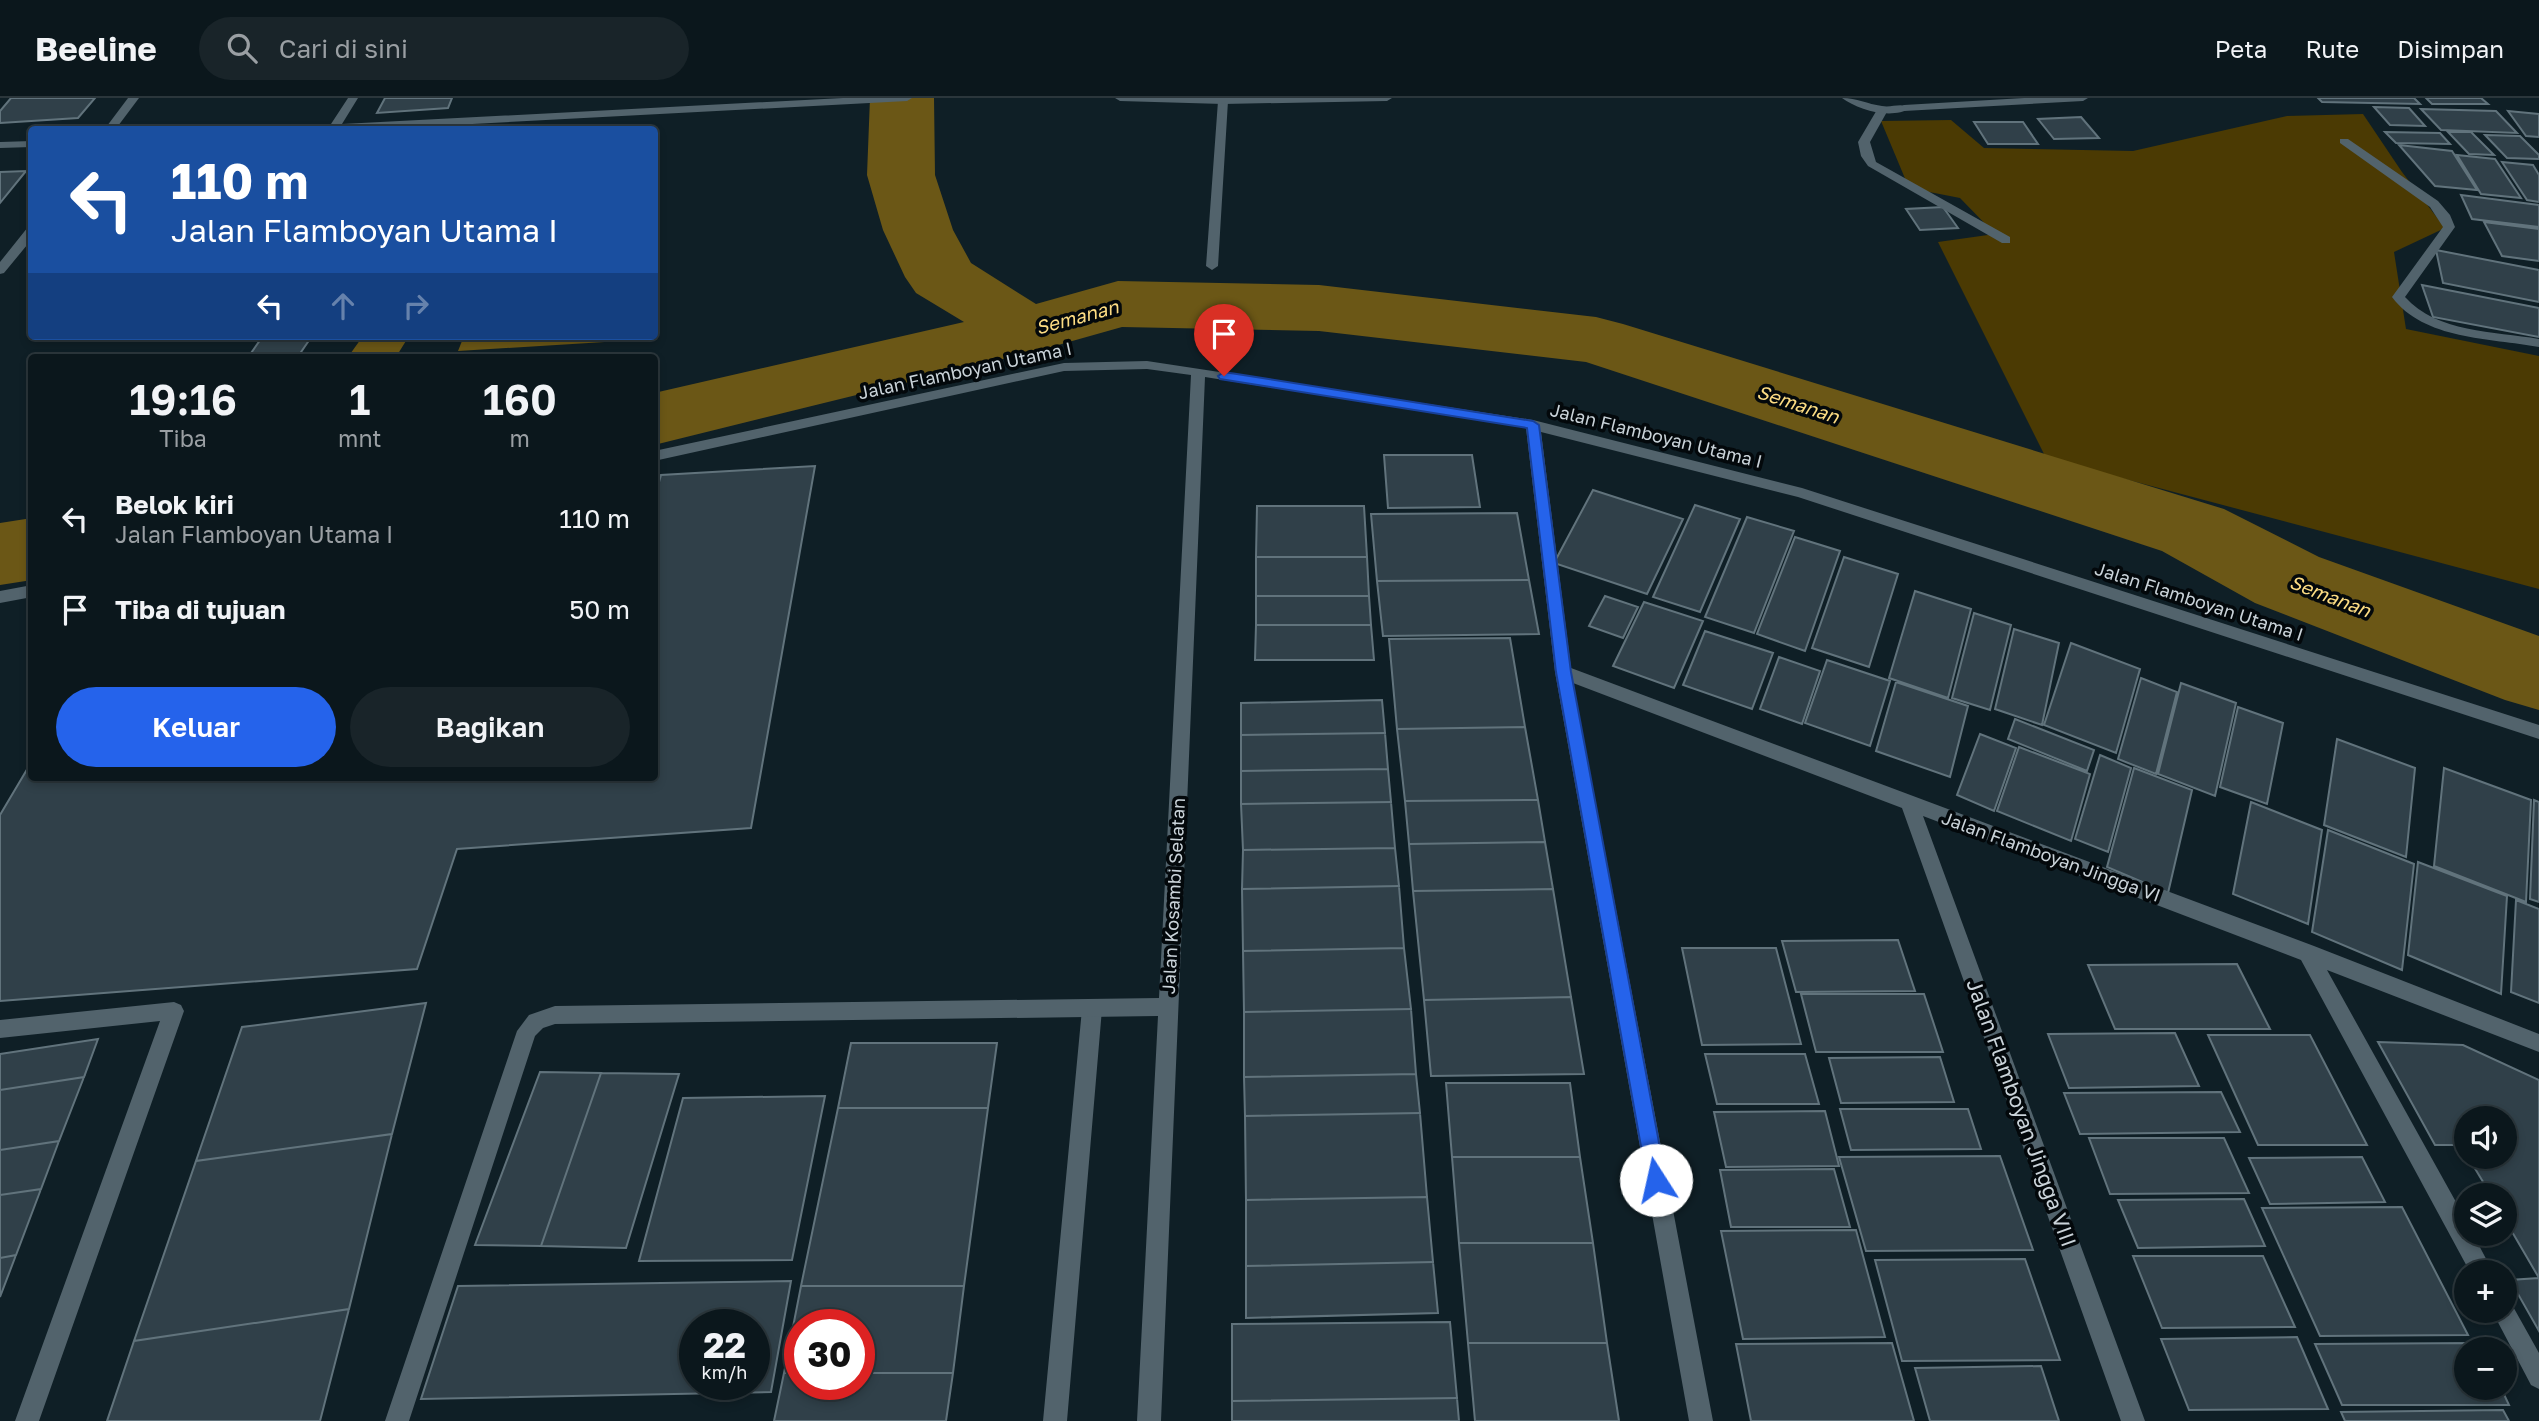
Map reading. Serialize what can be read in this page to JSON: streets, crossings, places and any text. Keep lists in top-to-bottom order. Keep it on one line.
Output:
{"streets":{"street":["Jalan Flamboyan Utama I","Jalan Flamboyan Jingga VI","Jalan Kosambi Selatan","Jalan Flamboyan Jingga VIII"]},"crossings":[["Jalan Flamboyan Utama I","Jalan Kosambi Selatan"],["Jalan Flamboyan Jingga VI","Jalan Flamboyan Jingga VIII"]],"water":["Semanan"],"page":{"header":"Beeline","search":"Cari di sini","nav":["Peta","Rute","Disimpan"],"turn":["110 m","Jalan Flamboyan Utama I"],"eta":["19:16","Tiba","1","mnt","160","m"],"list":[{"name":"Belok kiri","note":"Jalan Flamboyan Utama I","value":"110 m"},{"name":"Tiba di tujuan","value":"50 m"}],"buttons":["Keluar","Bagikan"],"map_buttons":["+","−"],"speed":"22 km/h","limit":"30"}}
